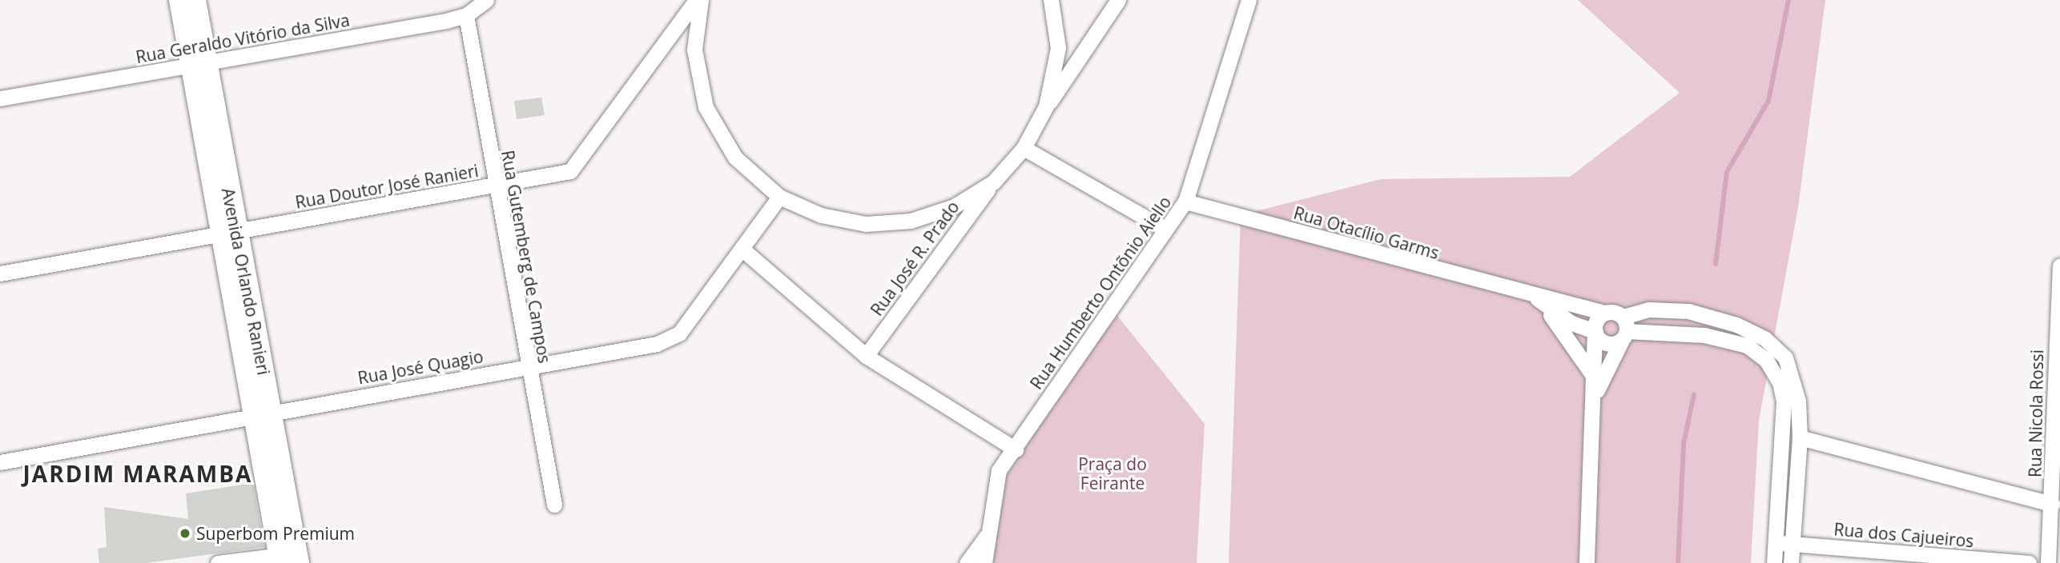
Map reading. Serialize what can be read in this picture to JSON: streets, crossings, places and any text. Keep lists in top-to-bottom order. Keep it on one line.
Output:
{"streets":{"main road":["Avenida Orlando Ranieri"],"street":["Rua Geraldo Vitório da Silva","Rua Doutor José Ranieri","Rua Otacílio Garms","Rua Gutemberg de Campos","Rua José R. Prado","Rua Humberto Ontõnio Aiello","Rua José Quagio","Rua Nicola Rossi","Rua dos Cajueiros"]},"crossings":[["Rua Geraldo Vitório da Silva","Rua Gutemberg de Campos"],["Rua Geraldo Vitório da Silva","Avenida Orlando Ranieri"],["Rua Doutor José Ranieri","Rua Gutemberg de Campos"],["Rua Doutor José Ranieri","Avenida Orlando Ranieri"],["Rua Otacílio Garms","Rua Humberto Ontõnio Aiello"],["Rua Gutemberg de Campos","Rua José Quagio"],["Avenida Orlando Ranieri","Rua José Quagio"]],"districts":["JARDIM MARAMBA"],"parks":["Praça do Feirante"],"places":["Superbom Premium"]}
